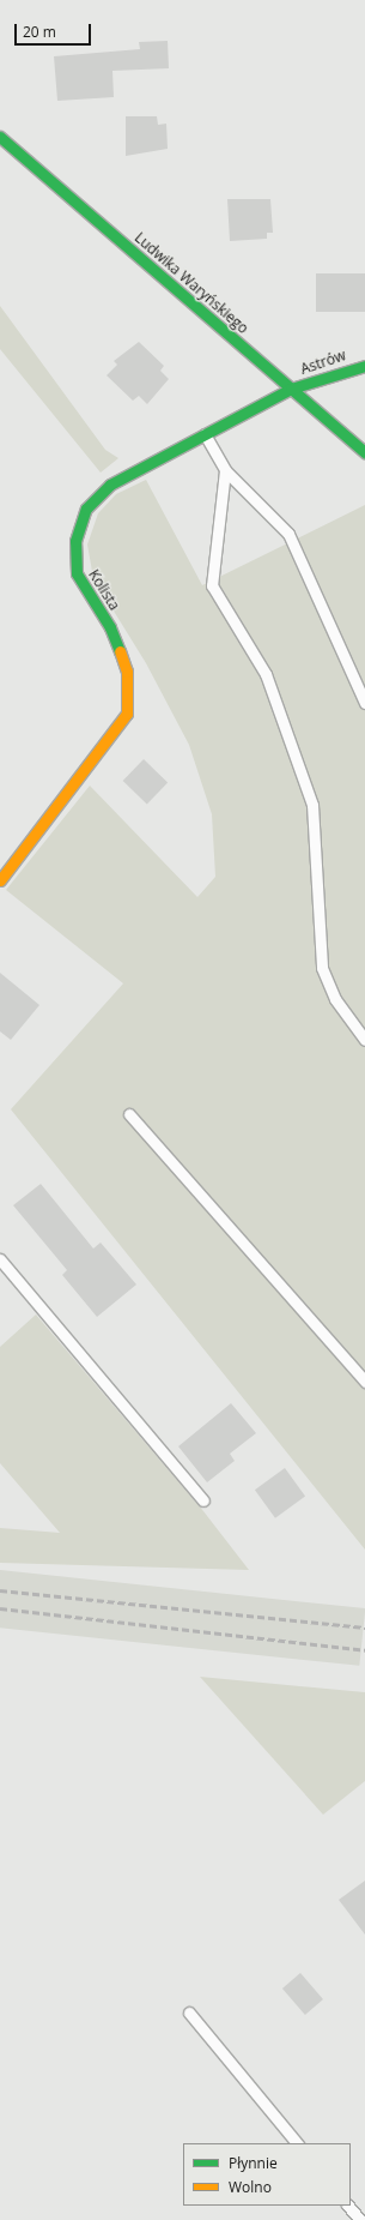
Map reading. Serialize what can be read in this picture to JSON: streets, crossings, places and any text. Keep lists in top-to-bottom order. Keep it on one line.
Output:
{"streets":{"street":["Ludwika Waryńskiego","Astrów","Kolista"]},"crossings":[["Ludwika Waryńskiego","Astrów"],["Ludwika Waryńskiego","Kolista"],["Astrów","Kolista"]],"legend":["Płynnie","Wolno"],"scale_bar":"20 m"}
